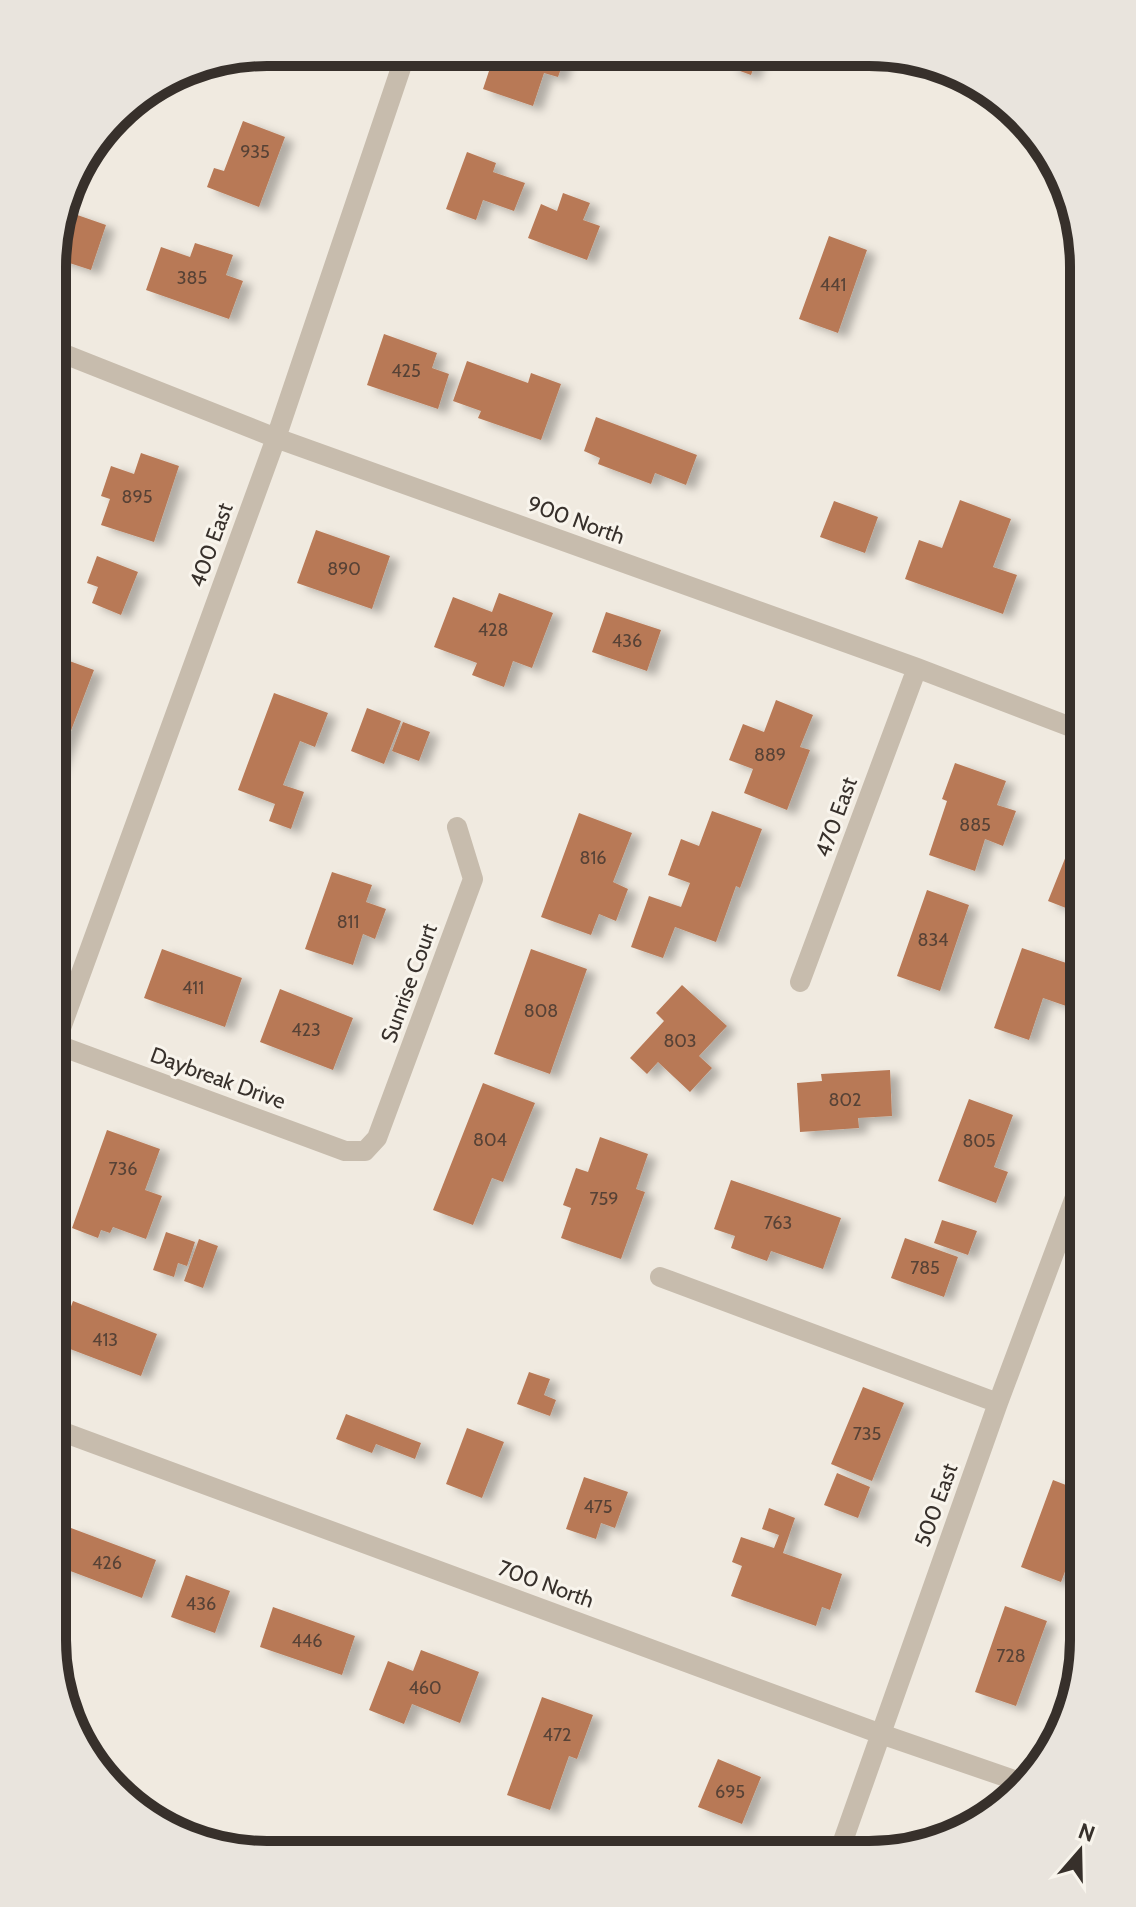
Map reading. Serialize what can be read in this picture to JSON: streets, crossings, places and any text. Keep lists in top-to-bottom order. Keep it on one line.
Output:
{"streets":{"street":["900 North","400 East","470 East","Sunrise Court","Daybreak Drive","500 East","700 North"]},"crossings":[["900 North","400 East"],["900 North","470 East"],["Sunrise Court","Daybreak Drive"],["500 East","700 North"]],"house_numbers":["935","385","441","425","895","890","428","436","889","885","816","811","834","411","808","423","803","802","804","805","736","759","763","785","413","735","475","426","436","446","728","460","472","695"],"north":"top"}
